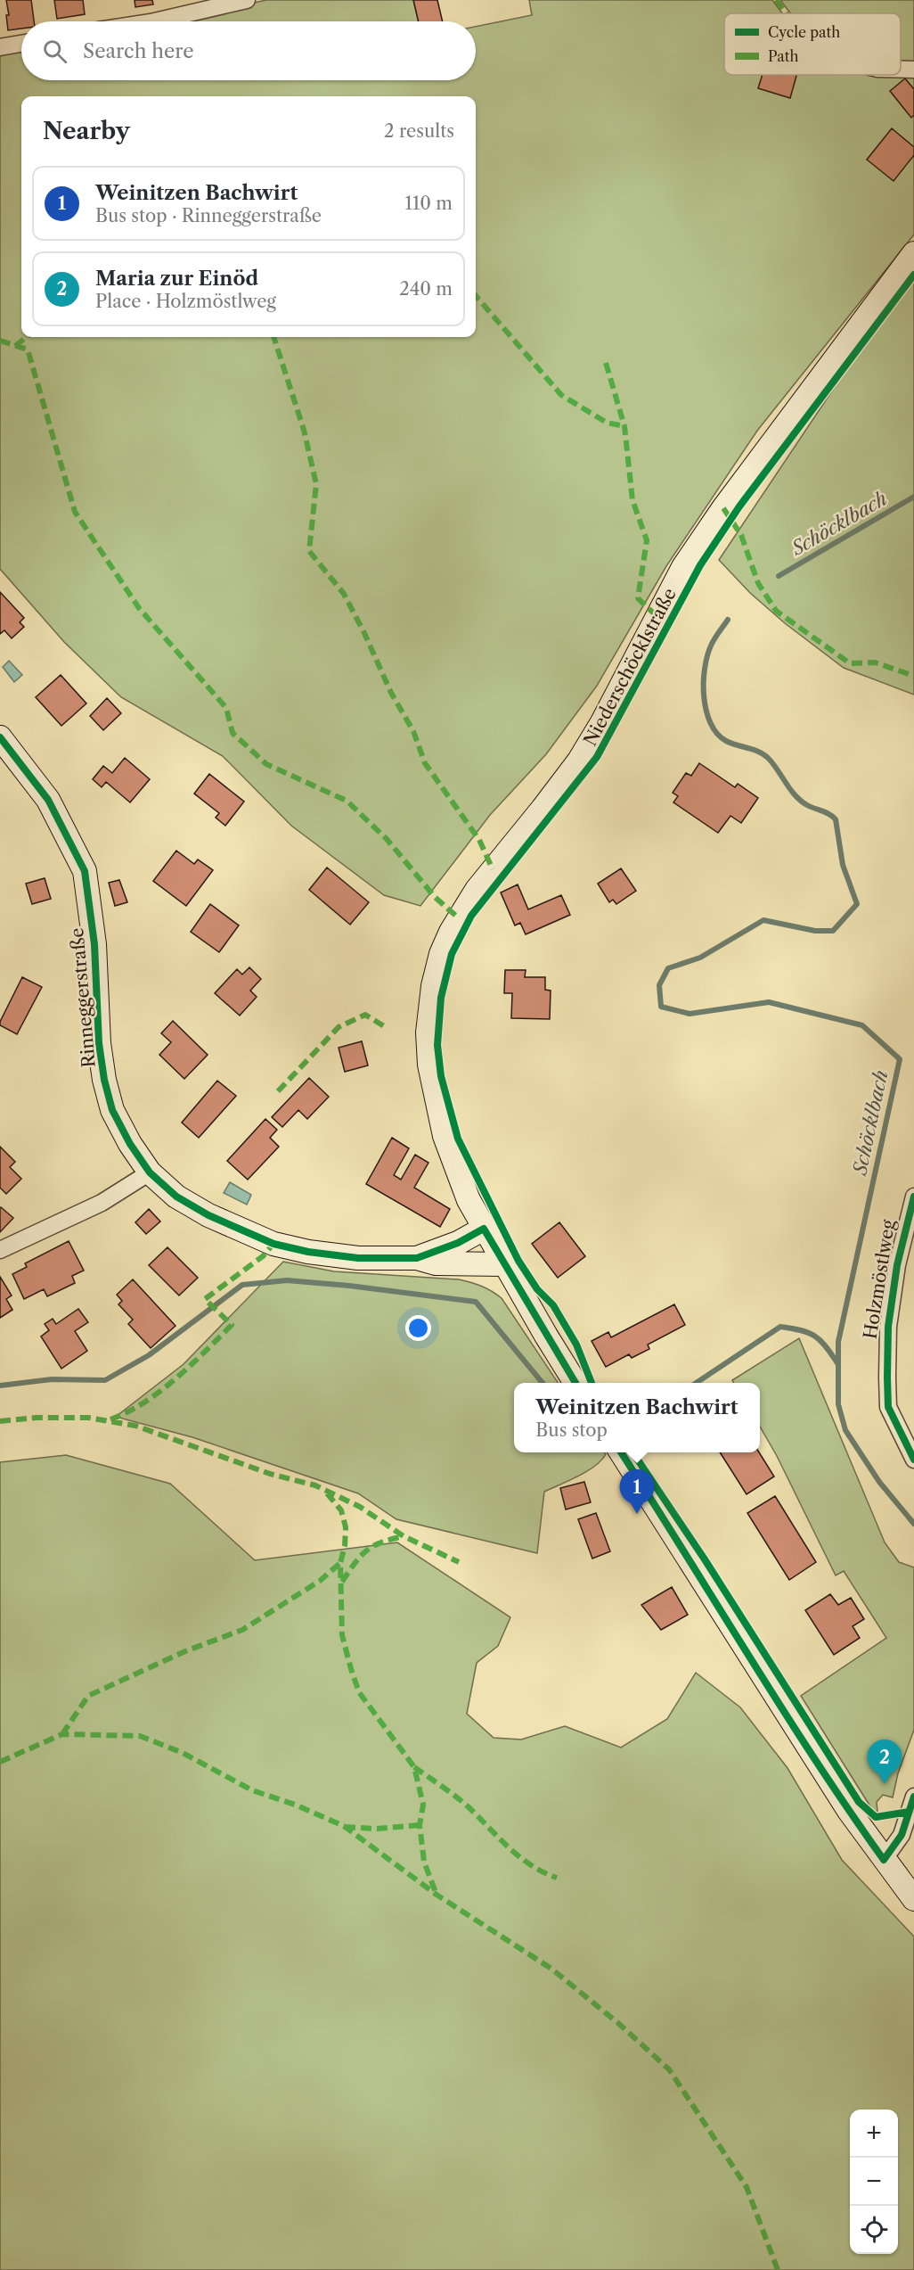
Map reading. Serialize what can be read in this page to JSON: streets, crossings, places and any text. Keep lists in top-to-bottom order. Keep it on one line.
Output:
{"streets":{"main road":["Niederschöcklstraße","Rinneggerstraße"],"street":["Holzmöstlweg"]},"crossings":[["Niederschöcklstraße","Rinneggerstraße"]],"water":["Schöcklbach"],"legend":["Cycle path","Path"],"page":{"search":"Search here","heading":["Nearby","2 results"],"list":[{"mark":"1","name":"Weinitzen Bachwirt","note":"Bus stop · Rinneggerstraße","value":"110 m"},{"mark":"2","name":"Maria zur Einöd","note":"Place · Holzmöstlweg","value":"240 m"}],"popup":["Weinitzen Bachwirt","Bus stop"],"pins":["1","2"],"map_buttons":["+","−"]}}
